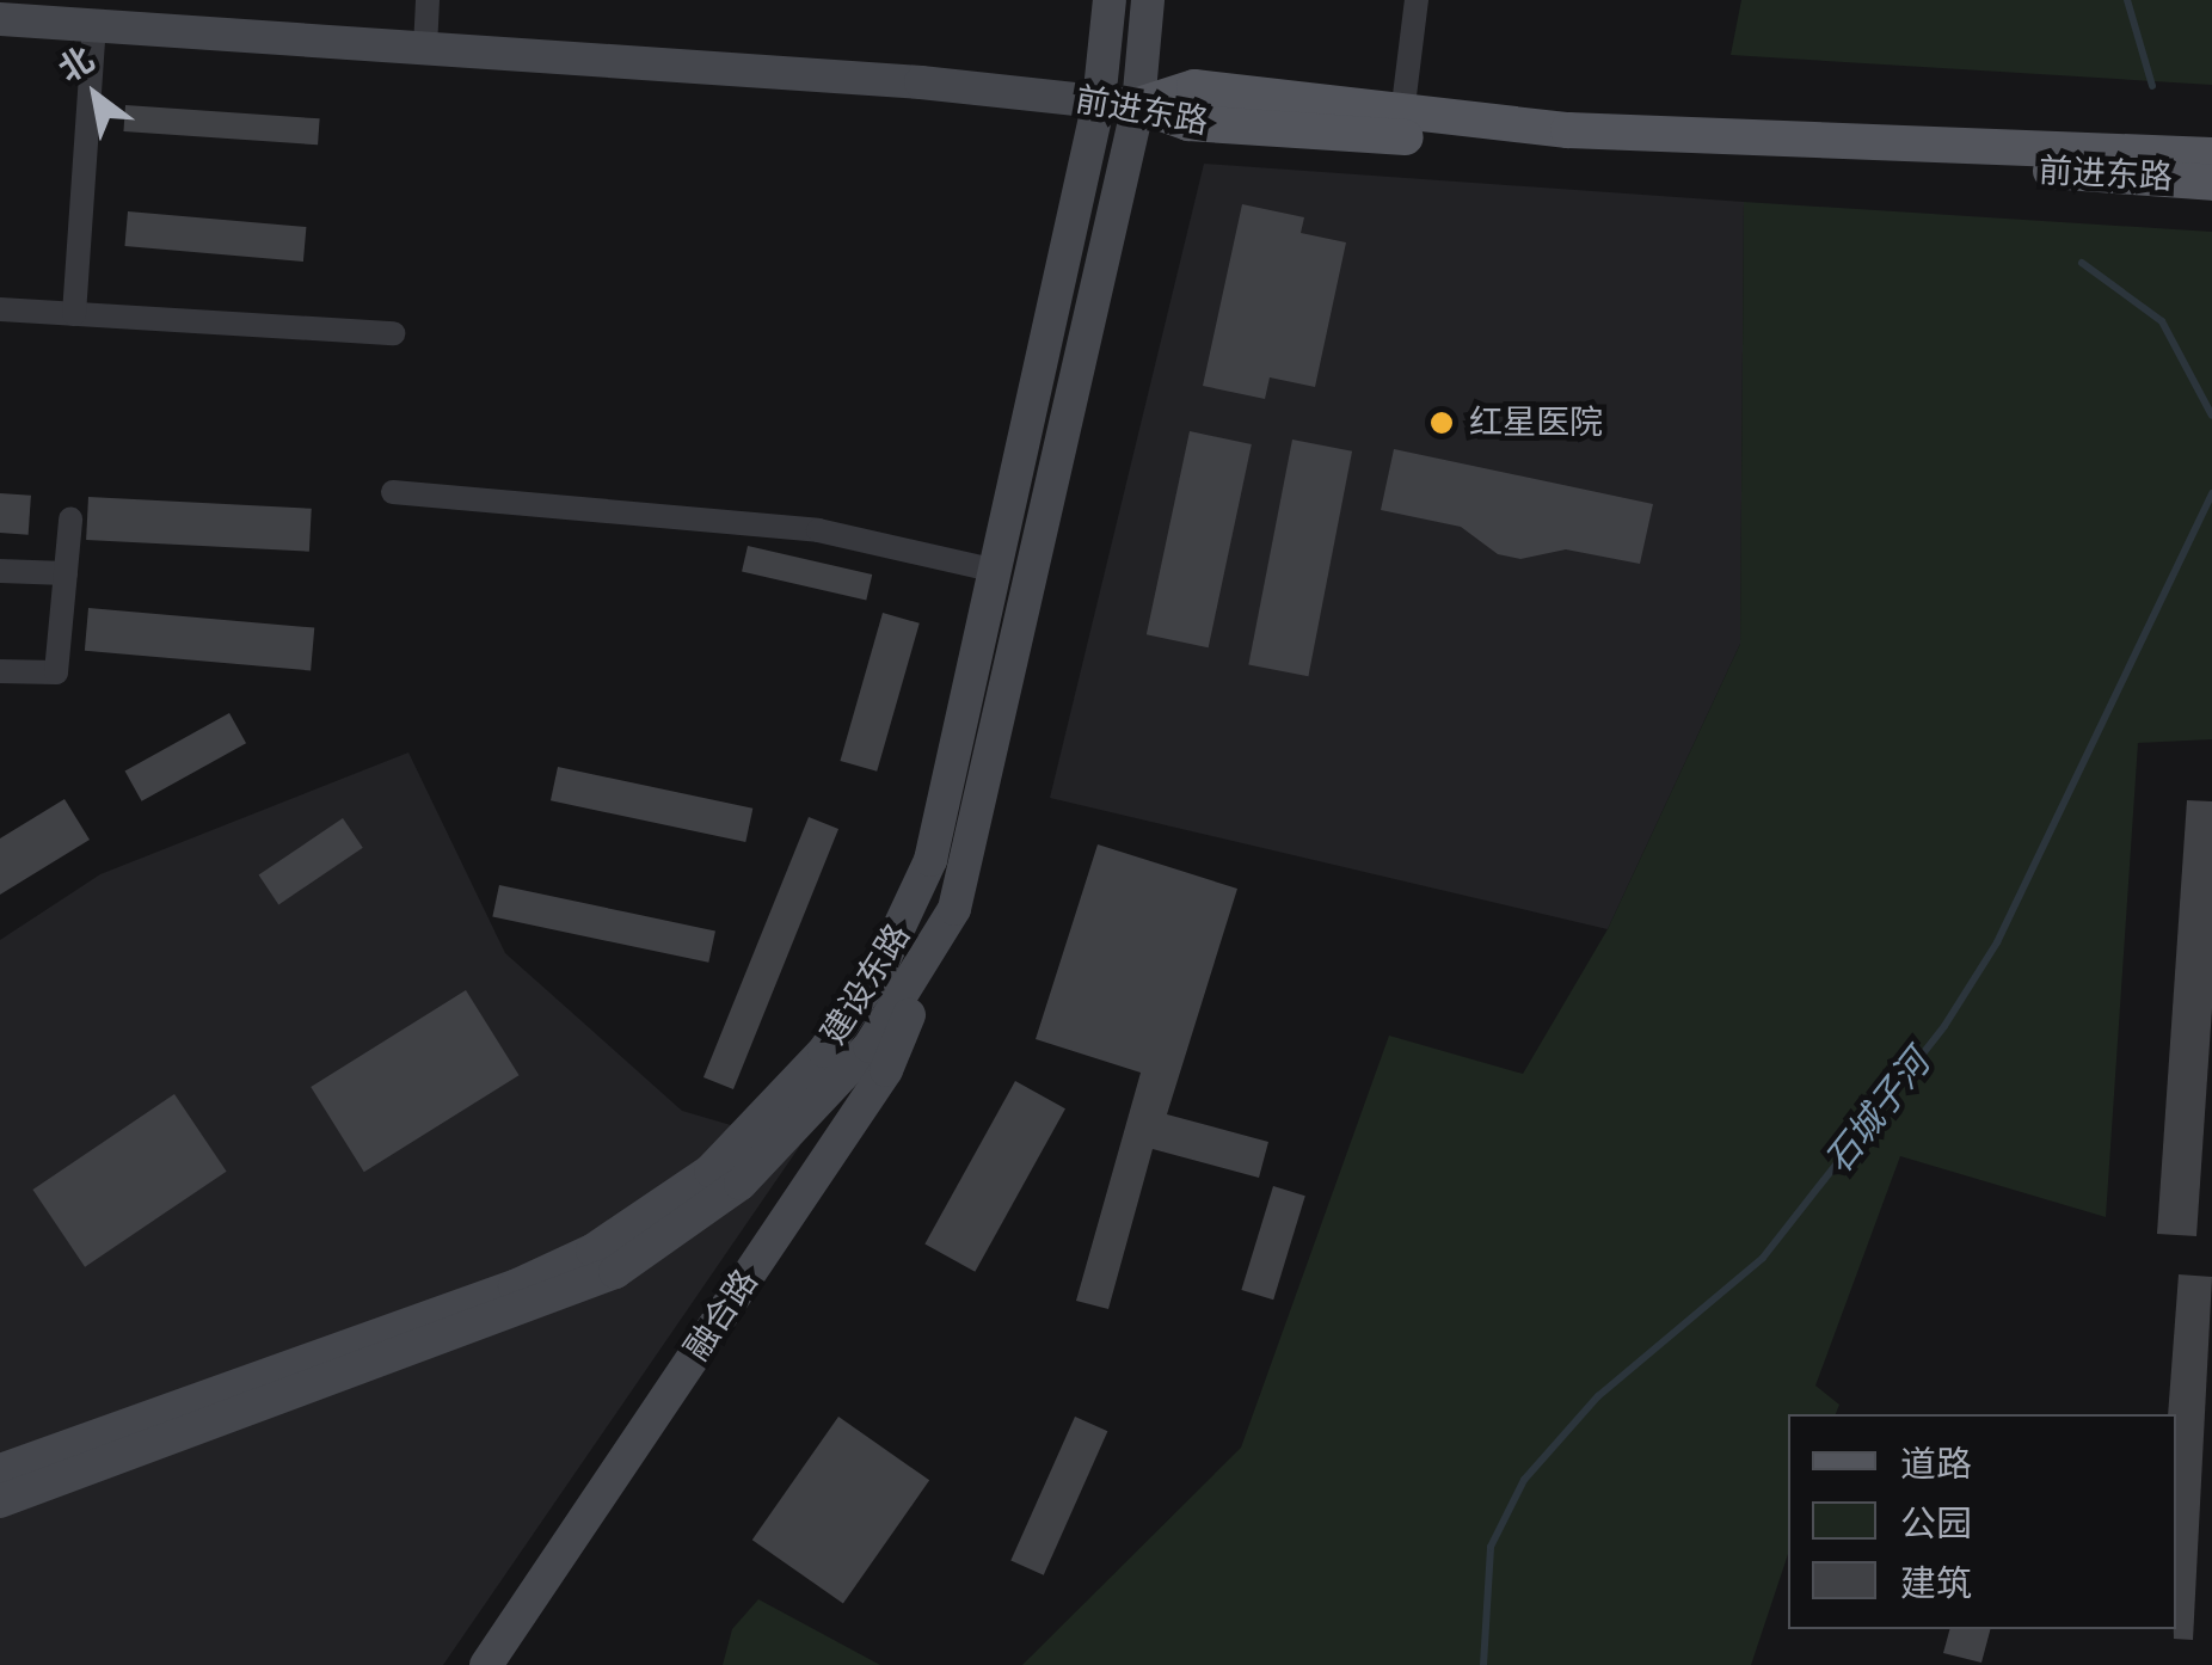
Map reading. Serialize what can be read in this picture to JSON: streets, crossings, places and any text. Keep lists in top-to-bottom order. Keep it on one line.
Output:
{"streets":{"main road":["前进东路","建设东路","融合路"]},"crossings":[["前进东路","建设东路"],["建设东路","融合路"]],"water":["石城子河"],"places":["红星医院"],"legend":["道路","公园","建筑"],"north":"top left"}
